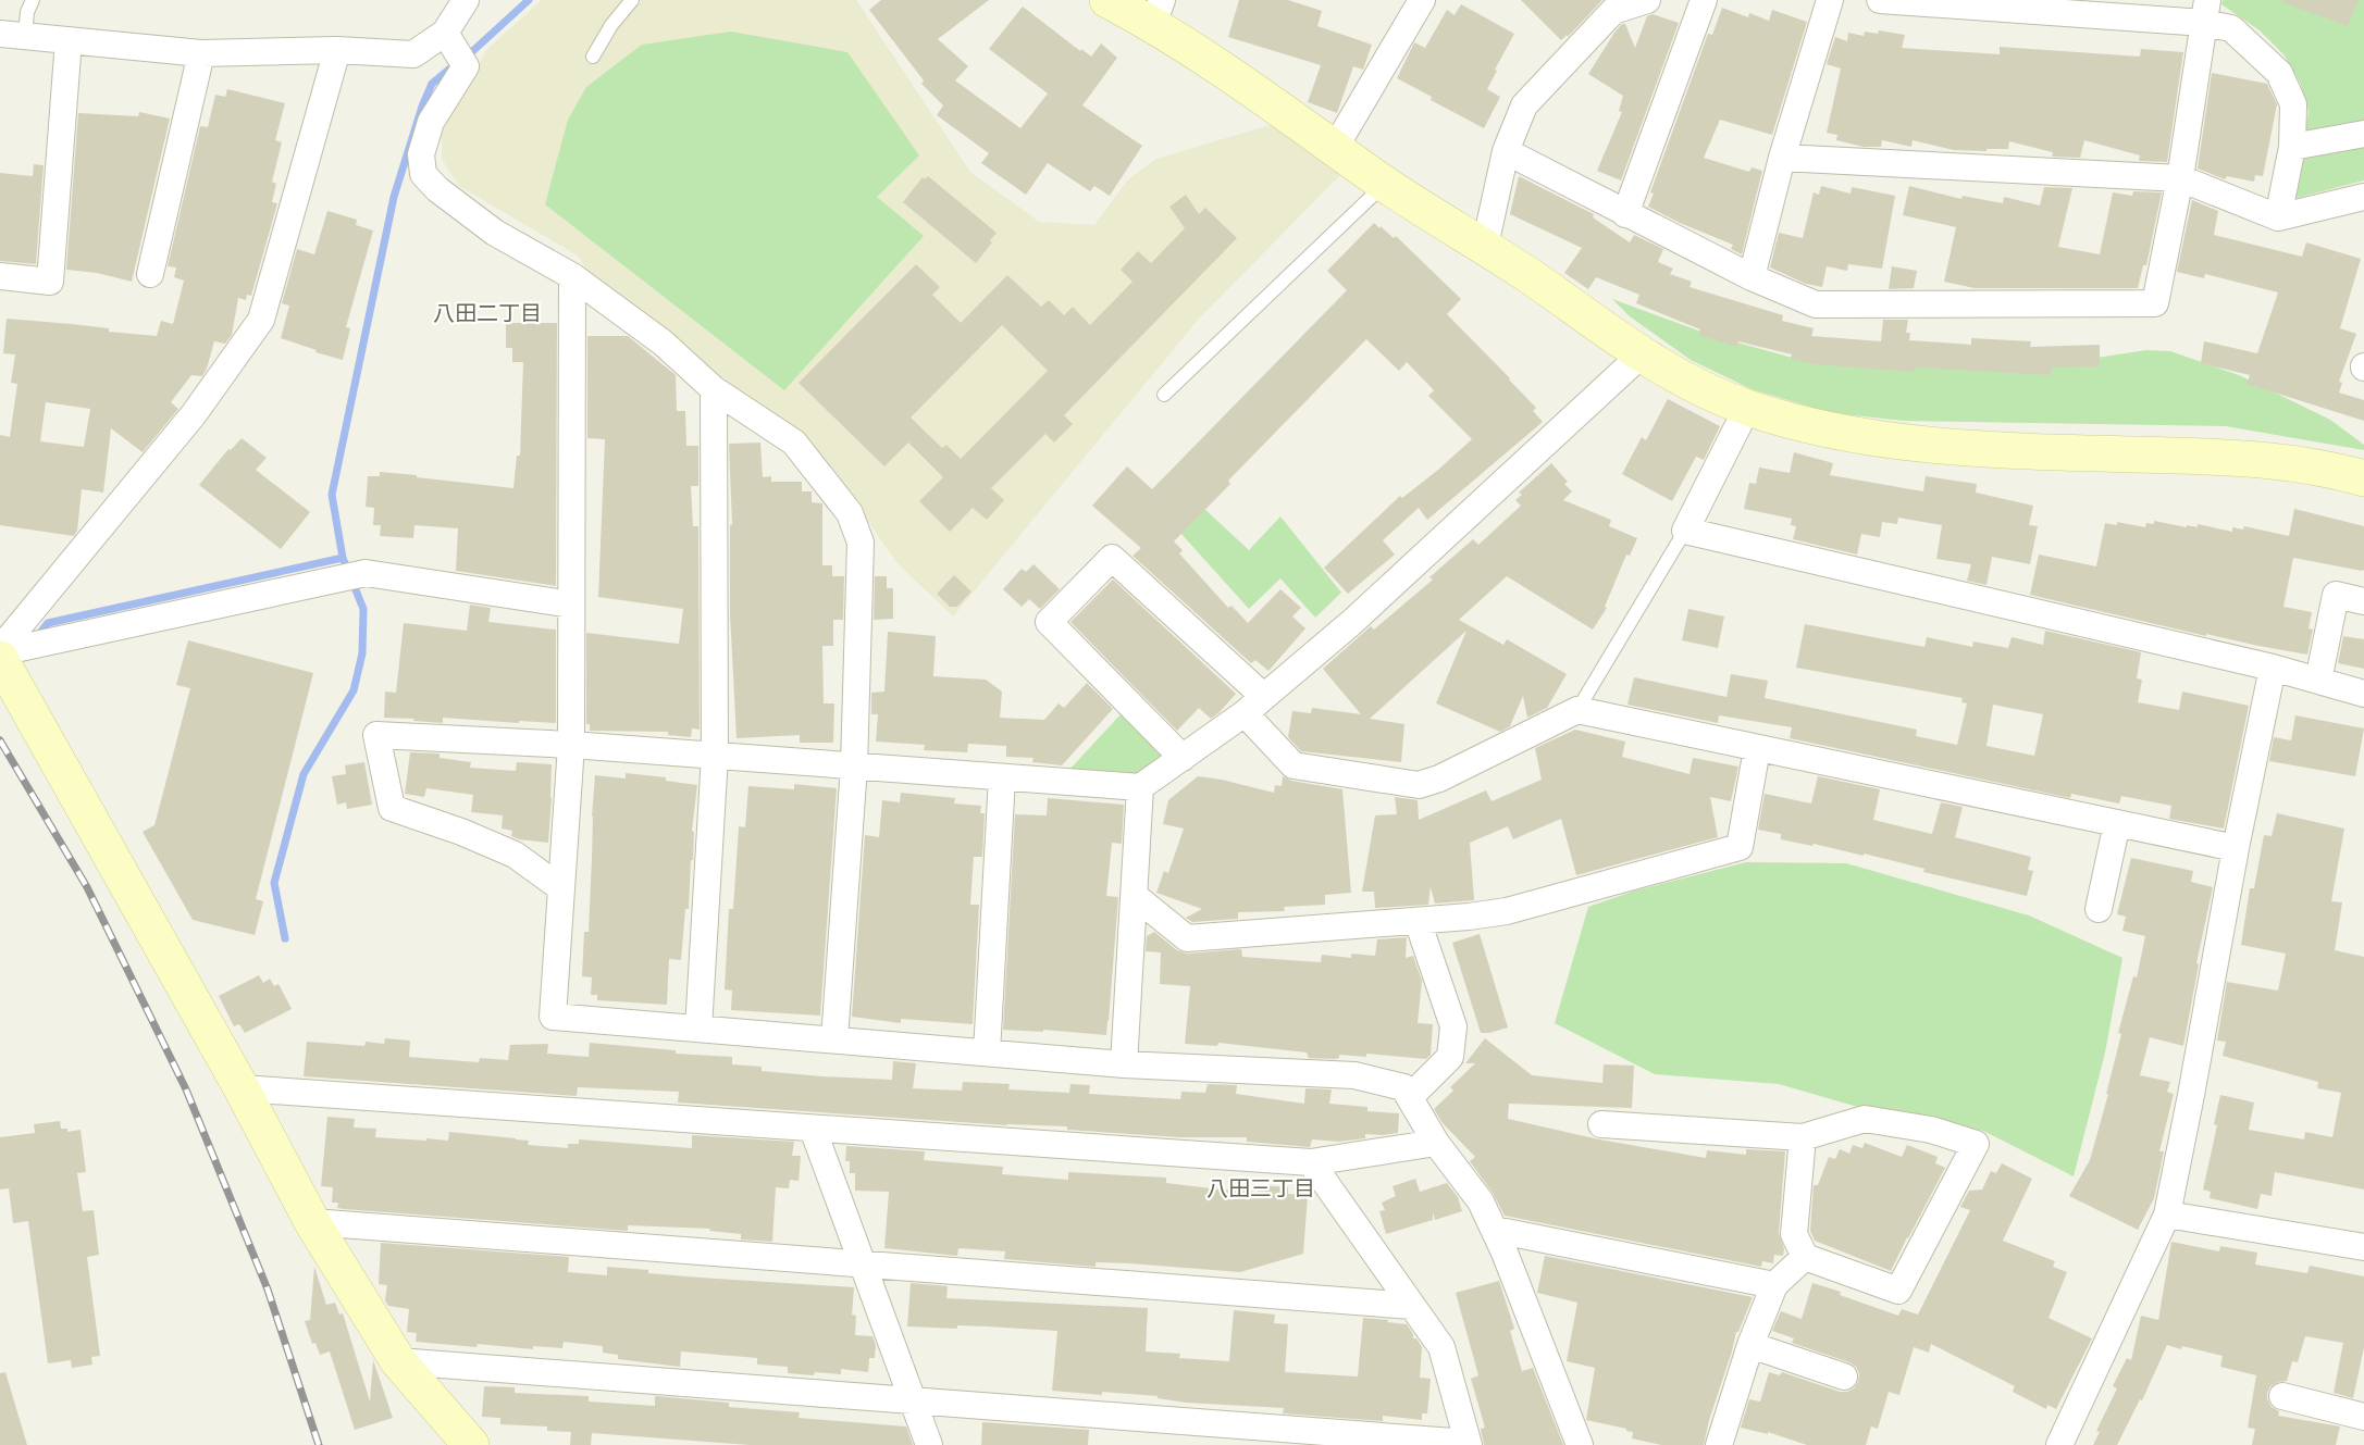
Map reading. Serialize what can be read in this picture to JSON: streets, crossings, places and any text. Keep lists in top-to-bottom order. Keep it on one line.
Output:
{"districts":["八田二丁目","八田三丁目"]}
